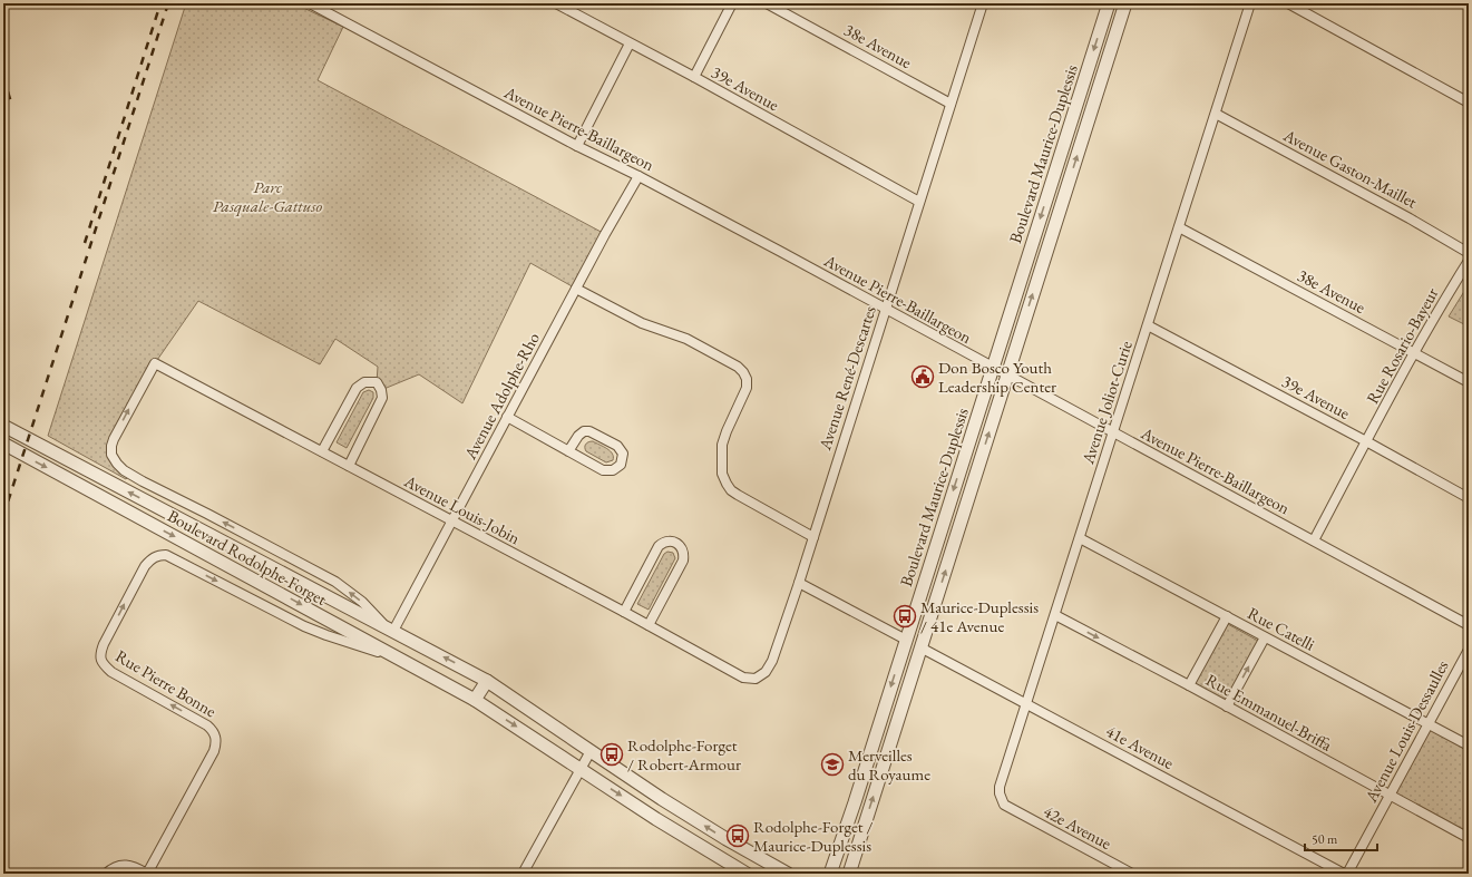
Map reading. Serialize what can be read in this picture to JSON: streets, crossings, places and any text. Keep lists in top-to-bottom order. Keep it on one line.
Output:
{"streets":{"street":["38e Avenue","39e Avenue","Avenue Pierre-Baillargeon","Boulevard Maurice-Duplessis","Avenue Gaston-Maillet","Rue Rosario-Bayeur","Avenue René-Descartes","Avenue Adolphe-Rho","Avenue Joliot-Curie","Avenue Louis-Jobin","Boulevard Rodolphe-Forget","Rue Catelli","Rue Pierre Bonne","Rue Emmanuel-Briffa","Avenue Louis-Dessaulles","41e Avenue","42e Avenue"]},"crossings":[["38e Avenue","Rue Rosario-Bayeur"],["38e Avenue","Avenue René-Descartes"],["38e Avenue","Avenue Joliot-Curie"],["39e Avenue","Rue Rosario-Bayeur"],["39e Avenue","Avenue René-Descartes"],["39e Avenue","Avenue Joliot-Curie"],["Avenue Pierre-Baillargeon","Boulevard Maurice-Duplessis"],["Avenue Pierre-Baillargeon","Rue Rosario-Bayeur"],["Avenue Pierre-Baillargeon","Avenue René-Descartes"],["Avenue Pierre-Baillargeon","Avenue Adolphe-Rho"],["Avenue Pierre-Baillargeon","Avenue Joliot-Curie"],["Boulevard Maurice-Duplessis","41e Avenue"],["Avenue Gaston-Maillet","Avenue Joliot-Curie"],["Avenue René-Descartes","Avenue Louis-Jobin"],["Avenue Adolphe-Rho","Avenue Louis-Jobin"],["Avenue Adolphe-Rho","Boulevard Rodolphe-Forget"],["Avenue Joliot-Curie","Rue Catelli"],["Avenue Joliot-Curie","Rue Emmanuel-Briffa"],["Avenue Joliot-Curie","41e Avenue"],["Avenue Joliot-Curie","42e Avenue"],["Avenue Louis-Jobin","Boulevard Rodolphe-Forget"],["Boulevard Rodolphe-Forget","Rue Pierre Bonne"],["Rue Catelli","Avenue Louis-Dessaulles"],["Rue Emmanuel-Briffa","Avenue Louis-Dessaulles"],["Avenue Louis-Dessaulles","41e Avenue"]],"parks":["Parc Pasquale-Gattuso"],"places":{"public building":["Don Bosco Youth Leadership Center"],"bus stop":["Maurice-Duplessis / 41e Avenue","Rodolphe-Forget / Robert-Armour","Rodolphe-Forget / Maurice-Duplessis"],"school or university":["Merveilles du Royaume"]},"scale_bar":"50 m"}
